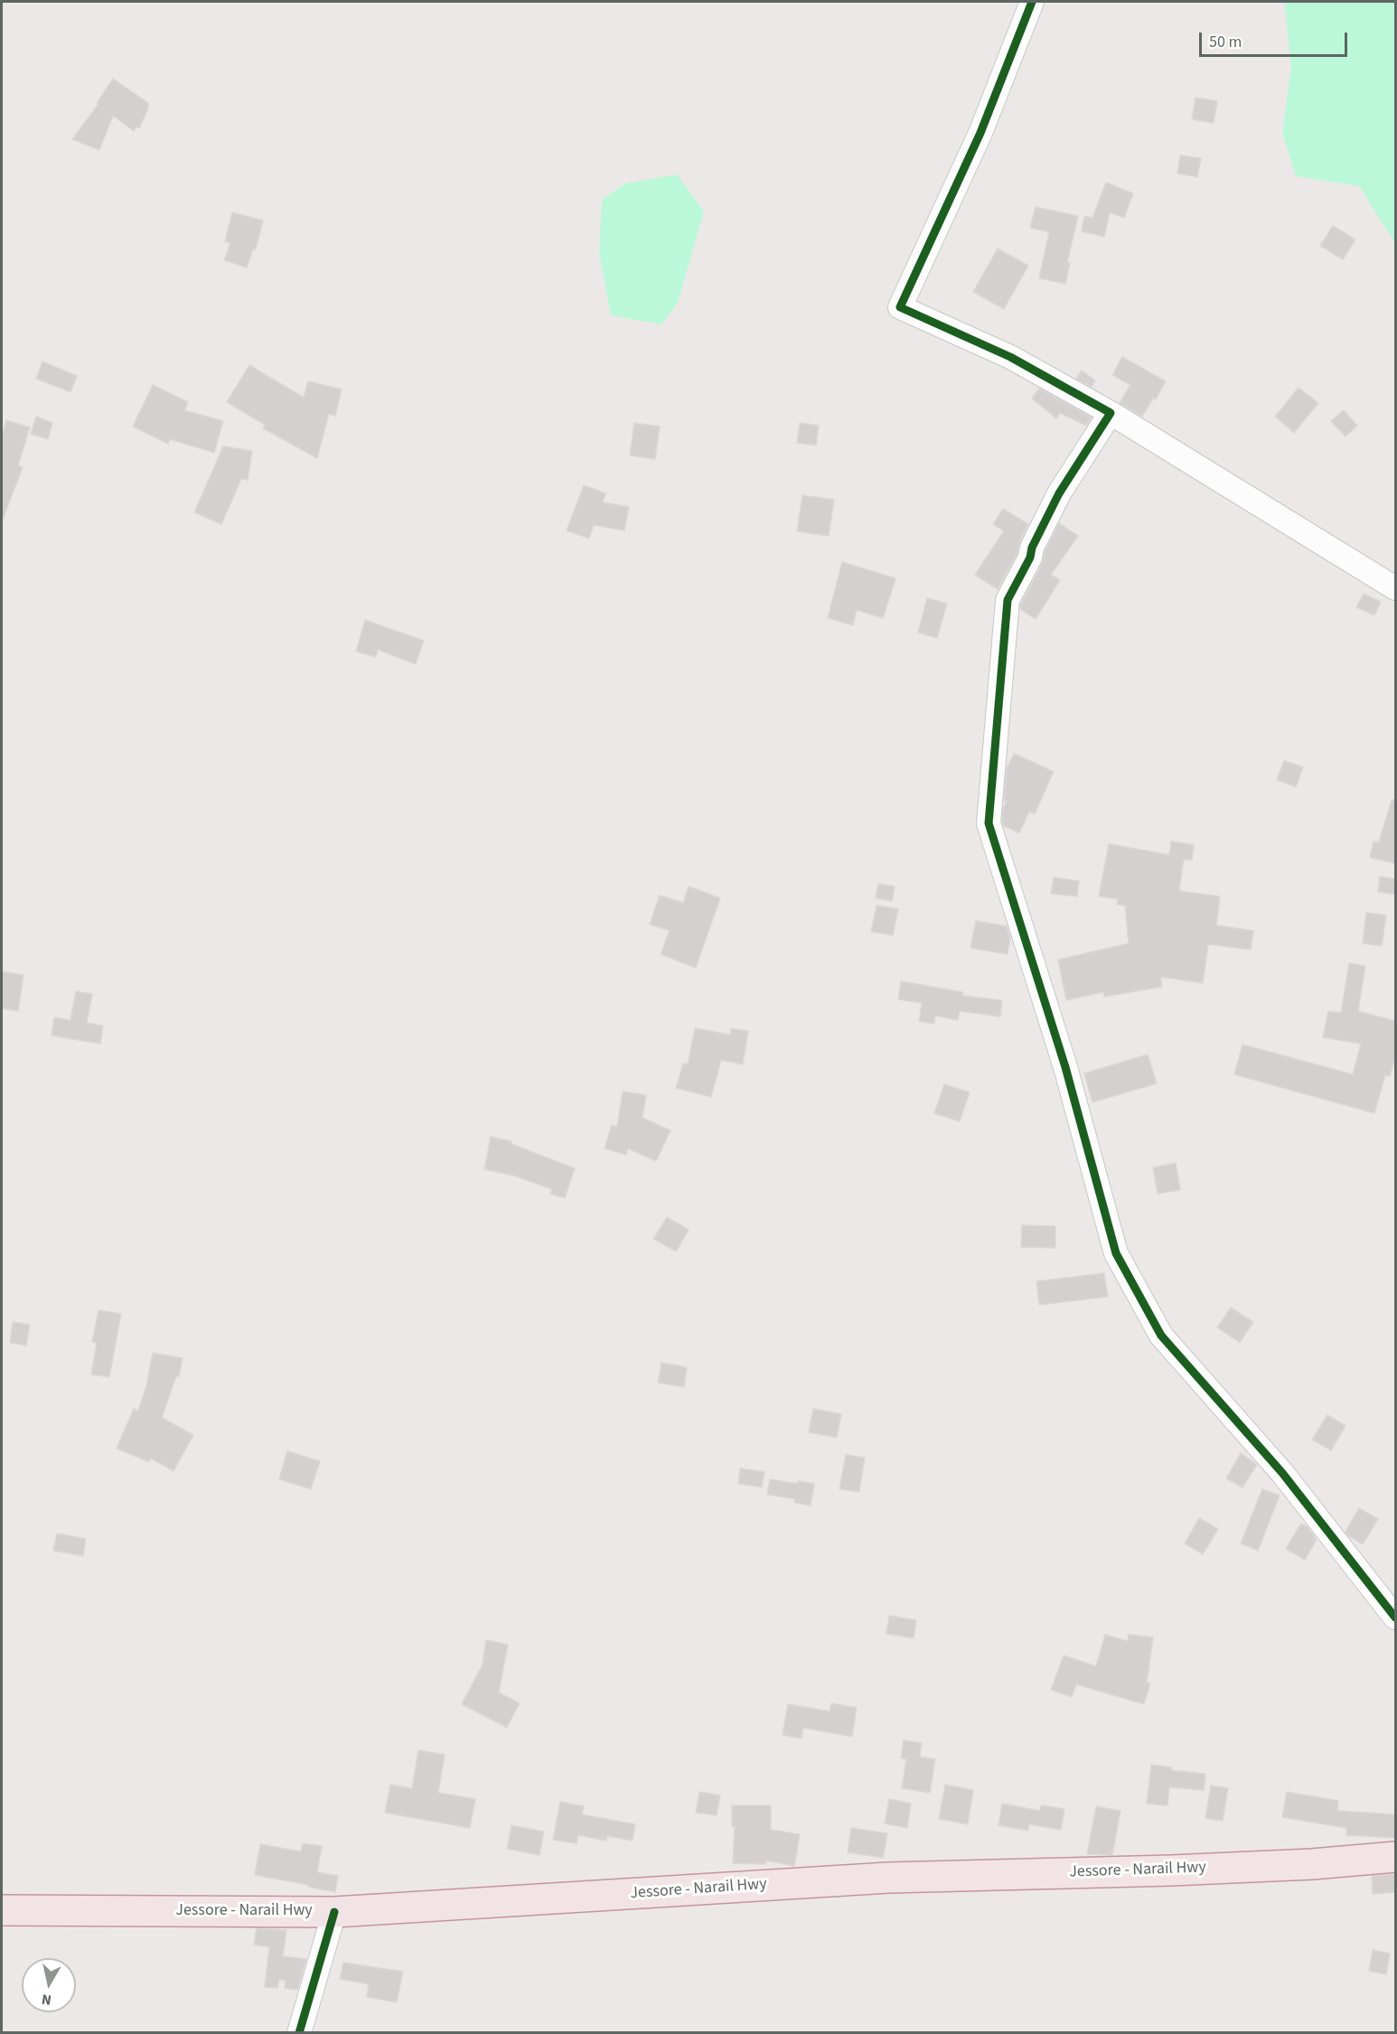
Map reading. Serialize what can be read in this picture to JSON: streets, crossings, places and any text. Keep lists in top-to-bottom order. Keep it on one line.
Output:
{"streets":{"highway":["Jessore - Narail Hwy"]},"scale_bar":"50 m","north":"bottom"}
